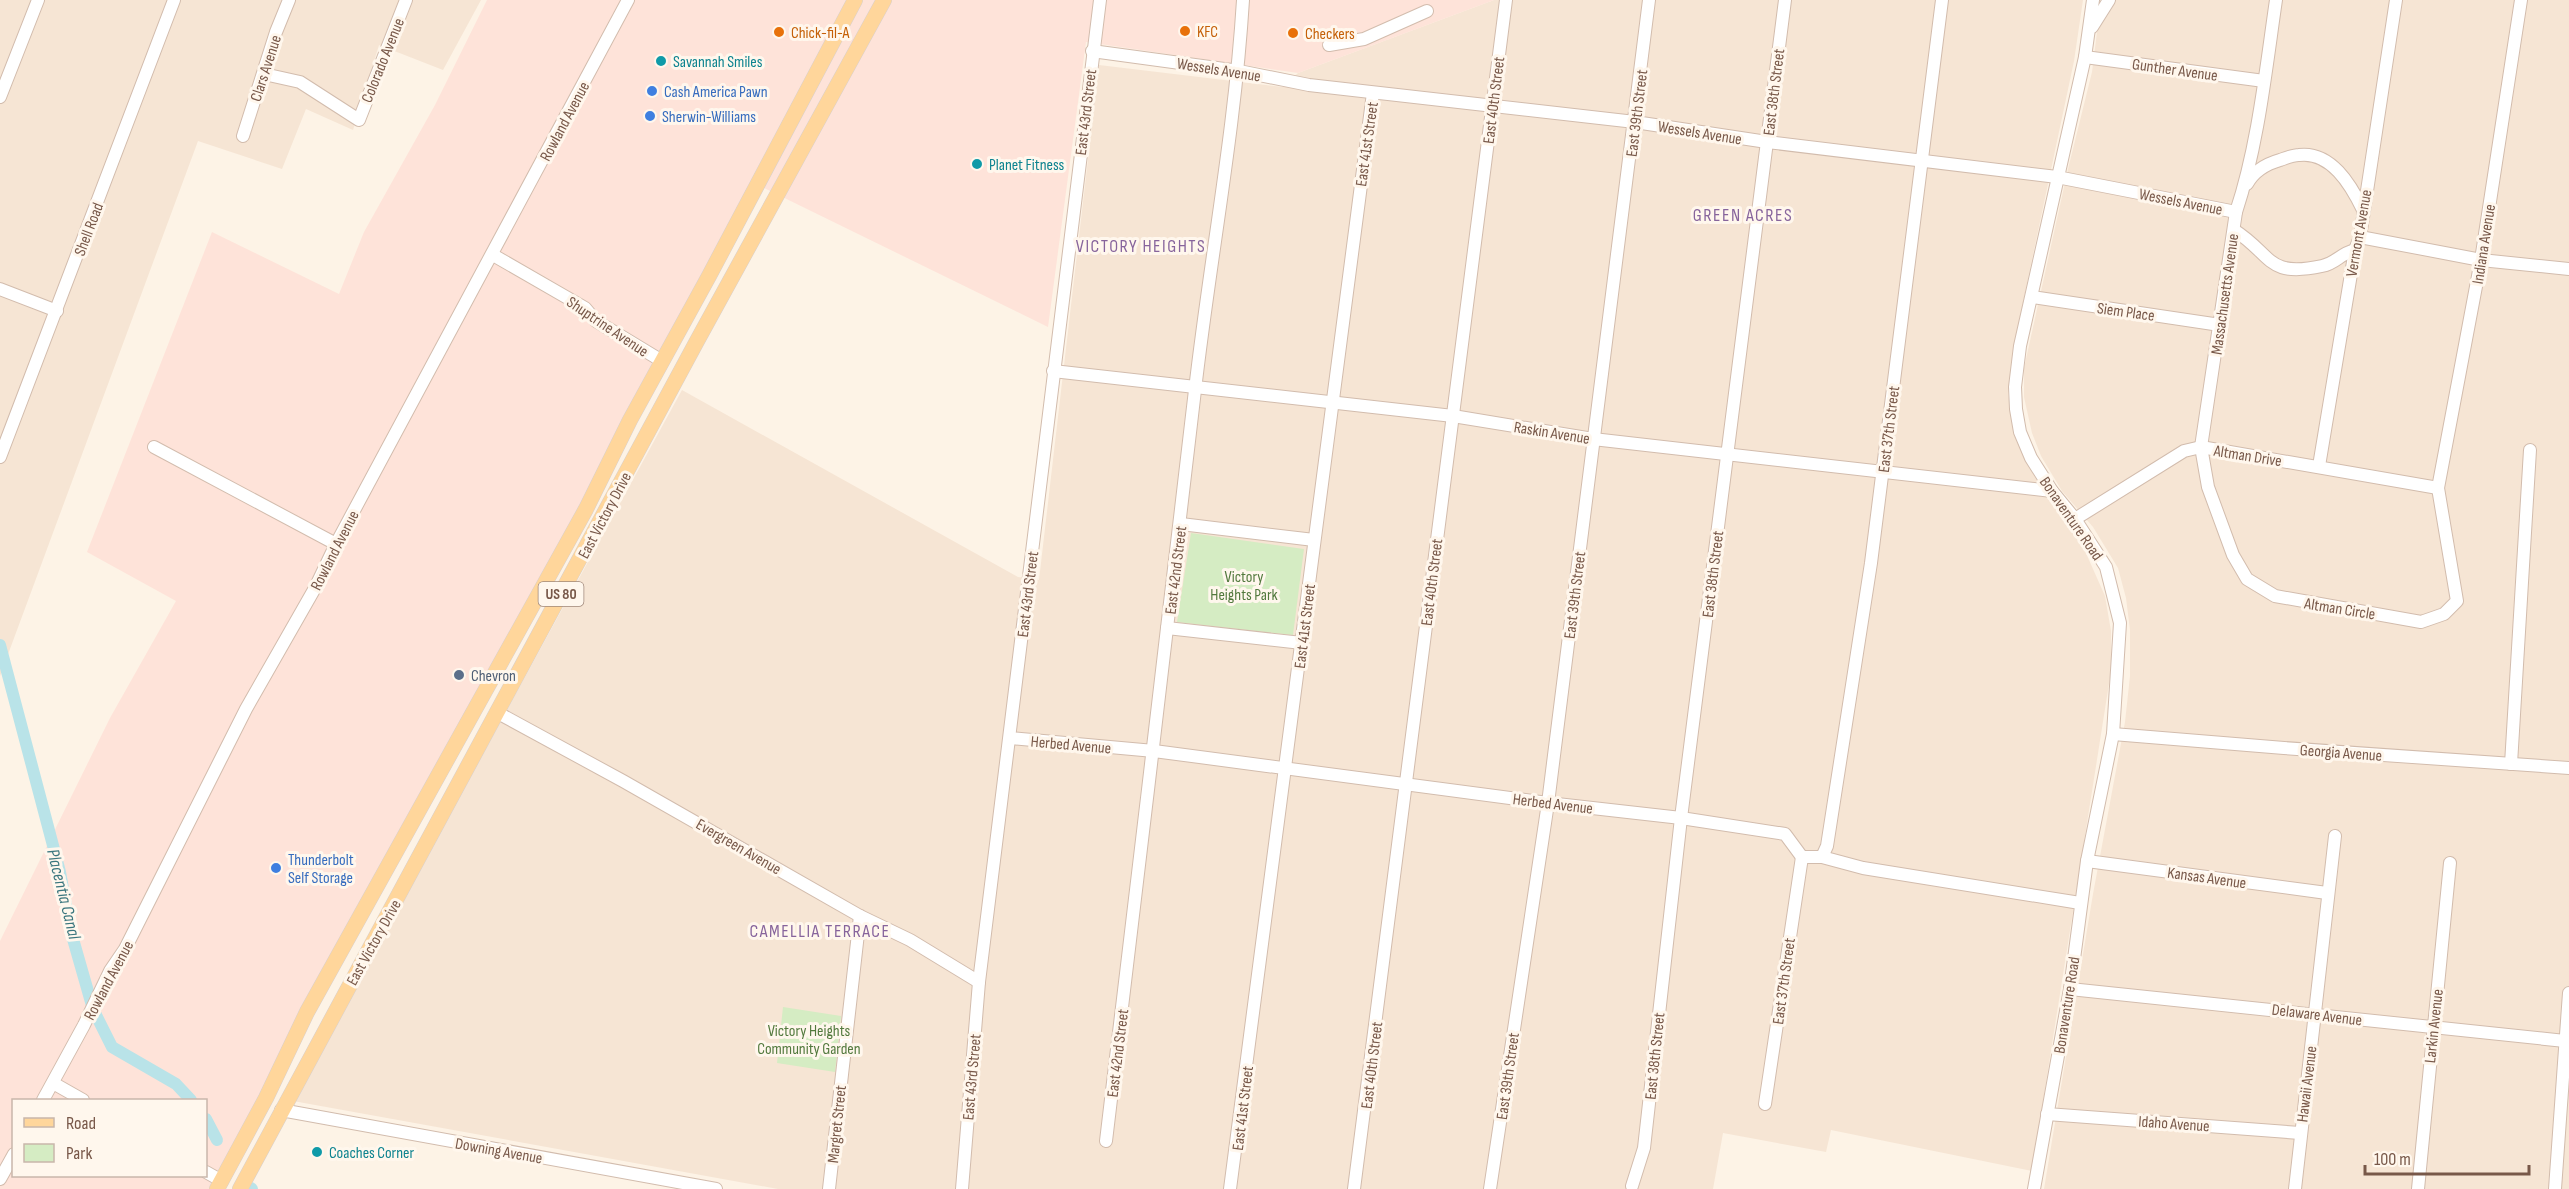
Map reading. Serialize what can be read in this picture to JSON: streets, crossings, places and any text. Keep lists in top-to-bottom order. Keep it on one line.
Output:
{"streets":{"main road":["East Victory Drive","US 80"],"street":["Colorado Avenue","Clars Avenue","Wessels Avenue","Gunther Avenue","East 38th Street","East 40th Street","East 43rd Street","East 39th Street","Rowland Avenue","East 41st Street","Shell Road","Vermont Avenue","Indiana Avenue","Massachusetts Avenue","Siem Place","Shuptrine Avenue","East 37th Street","Raskin Avenue","Altman Drive","Bonaventure Road","East 42nd Street","Altman Circle","Herbed Avenue","Georgia Avenue","Evergreen Avenue","Kansas Avenue","Delaware Avenue","Larkin Avenue","Hawaii Avenue","Idaho Avenue","Margret Street","Downing Avenue"]},"crossings":[["Colorado Avenue","Clars Avenue"],["Wessels Avenue","East 38th Street"],["Wessels Avenue","East 40th Street"],["Wessels Avenue","East 43rd Street"],["Wessels Avenue","East 39th Street"],["Wessels Avenue","East 41st Street"],["Wessels Avenue","Vermont Avenue"],["Wessels Avenue","Massachusetts Avenue"],["Wessels Avenue","East 37th Street"],["Wessels Avenue","Bonaventure Road"],["Wessels Avenue","East 42nd Street"],["Gunther Avenue","Massachusetts Avenue"],["Gunther Avenue","Bonaventure Road"],["East 38th Street","Raskin Avenue"],["East 38th Street","Herbed Avenue"],["East 40th Street","Raskin Avenue"],["East 40th Street","Herbed Avenue"],["East 43rd Street","Raskin Avenue"],["East 43rd Street","Herbed Avenue"],["East 43rd Street","Evergreen Avenue"],["East 39th Street","Raskin Avenue"],["East 39th Street","Herbed Avenue"],["Rowland Avenue","Shuptrine Avenue"],["East 41st Street","Raskin Avenue"],["East 41st Street","Herbed Avenue"],["Vermont Avenue","Massachusetts Avenue"],["Vermont Avenue","Altman Drive"],["Indiana Avenue","Altman Drive"],["Indiana Avenue","Altman Circle"],["Massachusetts Avenue","Siem Place"],["Massachusetts Avenue","Altman Drive"],["Massachusetts Avenue","Altman Circle"],["Siem Place","Bonaventure Road"],["Shuptrine Avenue","East Victory Drive"],["East 37th Street","Raskin Avenue"],["East 37th Street","Herbed Avenue"],["Raskin Avenue","Bonaventure Road"],["Raskin Avenue","East 42nd Street"],["Altman Drive","Bonaventure Road"],["Altman Drive","Altman Circle"],["East Victory Drive","Evergreen Avenue"],["East Victory Drive","Downing Avenue"],["Bonaventure Road","Georgia Avenue"],["Bonaventure Road","Kansas Avenue"],["Bonaventure Road","Delaware Avenue"],["Bonaventure Road","Idaho Avenue"],["East 42nd Street","Herbed Avenue"],["Evergreen Avenue","Margret Street"],["Kansas Avenue","Hawaii Avenue"],["Delaware Avenue","Larkin Avenue"],["Delaware Avenue","Hawaii Avenue"],["Hawaii Avenue","Idaho Avenue"]],"districts":["GREEN ACRES","VICTORY HEIGHTS","CAMELLIA TERRACE"],"water":["Placentia Canal"],"parks":["Victory Heights Park","Victory Heights Community Garden"],"places":["KFC","Chick-fil-A","Checkers","Savannah Smiles","Cash America Pawn","Sherwin-Williams","Planet Fitness","Chevron","Thunderbolt Self Storage","Coaches Corner"],"legend":["Road","Park"],"scale_bar":"100 m"}
